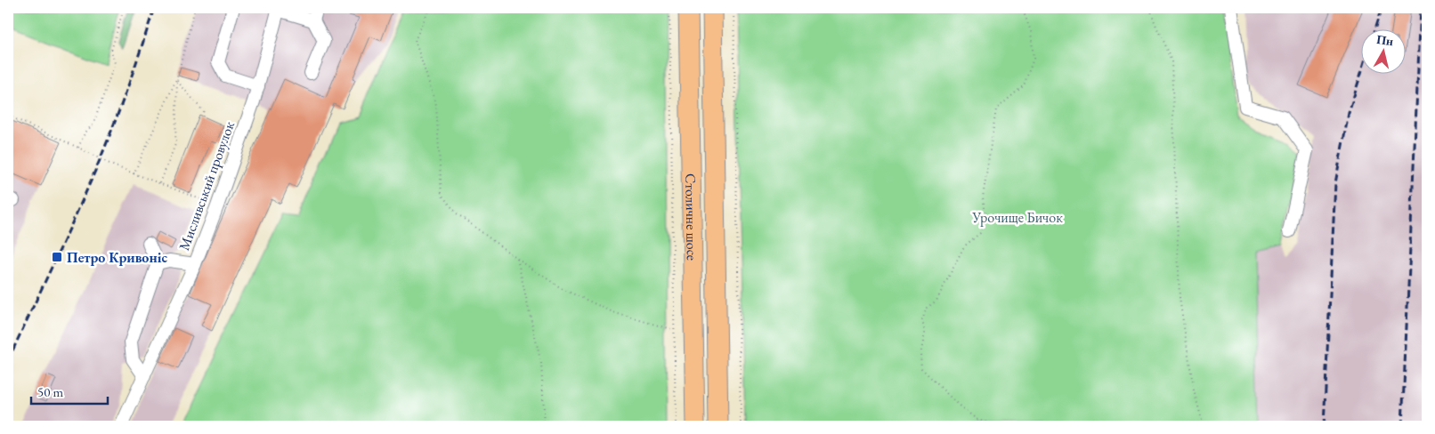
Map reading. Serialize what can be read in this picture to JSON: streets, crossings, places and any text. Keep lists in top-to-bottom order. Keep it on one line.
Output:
{"streets":{"highway":["Столичне шосе"],"lane":["Мисливський провулок"]},"parks":["Урочище Бичок"],"places":{"transit":["Петро Кривоніс"]},"scale_bar":"50 m","north":"top"}
